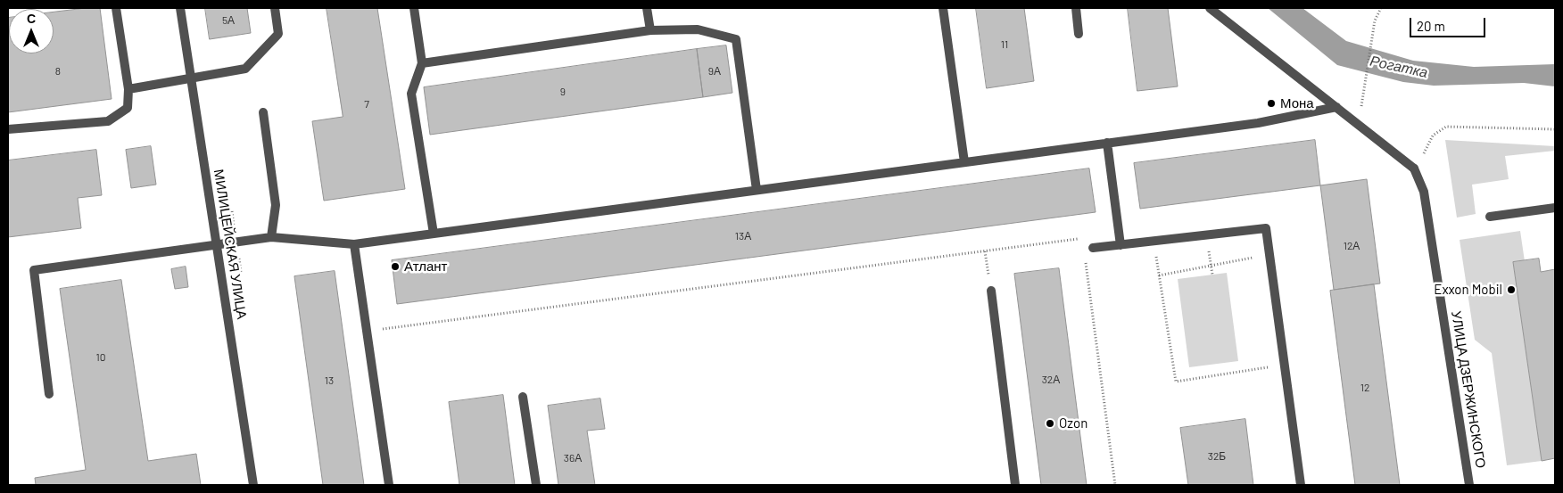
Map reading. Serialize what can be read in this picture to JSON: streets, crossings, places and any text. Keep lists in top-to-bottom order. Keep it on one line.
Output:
{"streets":{"street":["МИЛИЦЕЙСКАЯ УЛИЦА","УЛИЦА ДЗЕРЖИНСКОГО"]},"water":["Рогатка"],"places":["Мона","Атлант","Exxon Mobil","Ozon"],"house_numbers":["5А","11","8","9А","9","7","13А","12А","10","32А","13","12","32Б","36А"],"scale_bar":"20 m","north":"top"}
